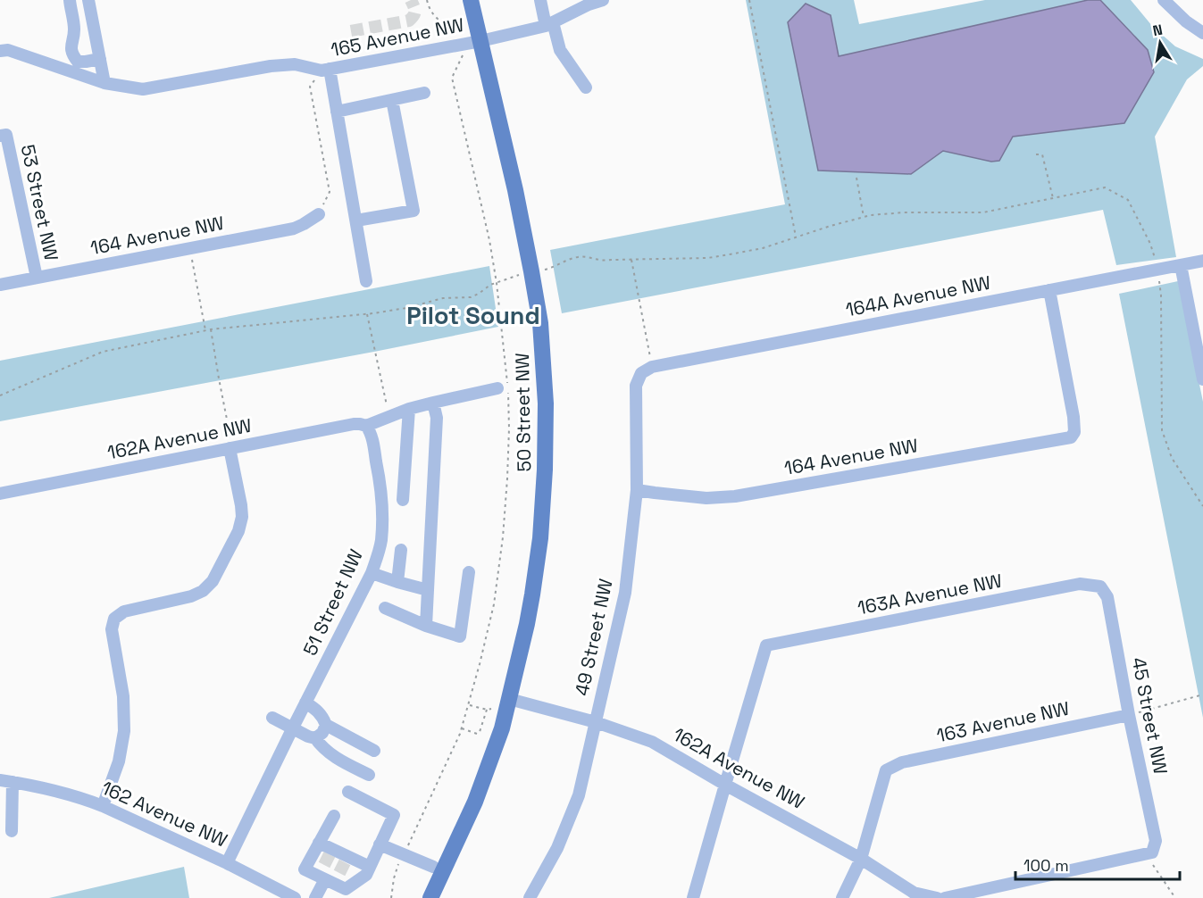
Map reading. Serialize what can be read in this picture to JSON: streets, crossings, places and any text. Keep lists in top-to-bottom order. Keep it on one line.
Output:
{"streets":{"main road":["50 Street NW"],"street":["165 Avenue NW","53 Street NW","164 Avenue NW","164A Avenue NW","162A Avenue NW","163A Avenue NW","51 Street NW","49 Street NW","45 Street NW","163 Avenue NW","162 Avenue NW"]},"crossings":[["165 Avenue NW","50 Street NW"],["53 Street NW","164 Avenue NW"],["164 Avenue NW","164A Avenue NW"],["164 Avenue NW","49 Street NW"],["164A Avenue NW","49 Street NW"],["50 Street NW","162A Avenue NW"],["162A Avenue NW","163A Avenue NW"],["162A Avenue NW","51 Street NW"],["162A Avenue NW","49 Street NW"],["162A Avenue NW","163 Avenue NW"],["163A Avenue NW","45 Street NW"],["51 Street NW","162 Avenue NW"],["45 Street NW","163 Avenue NW"]],"districts":["Pilot Sound"],"scale_bar":"100 m","north":"top"}
